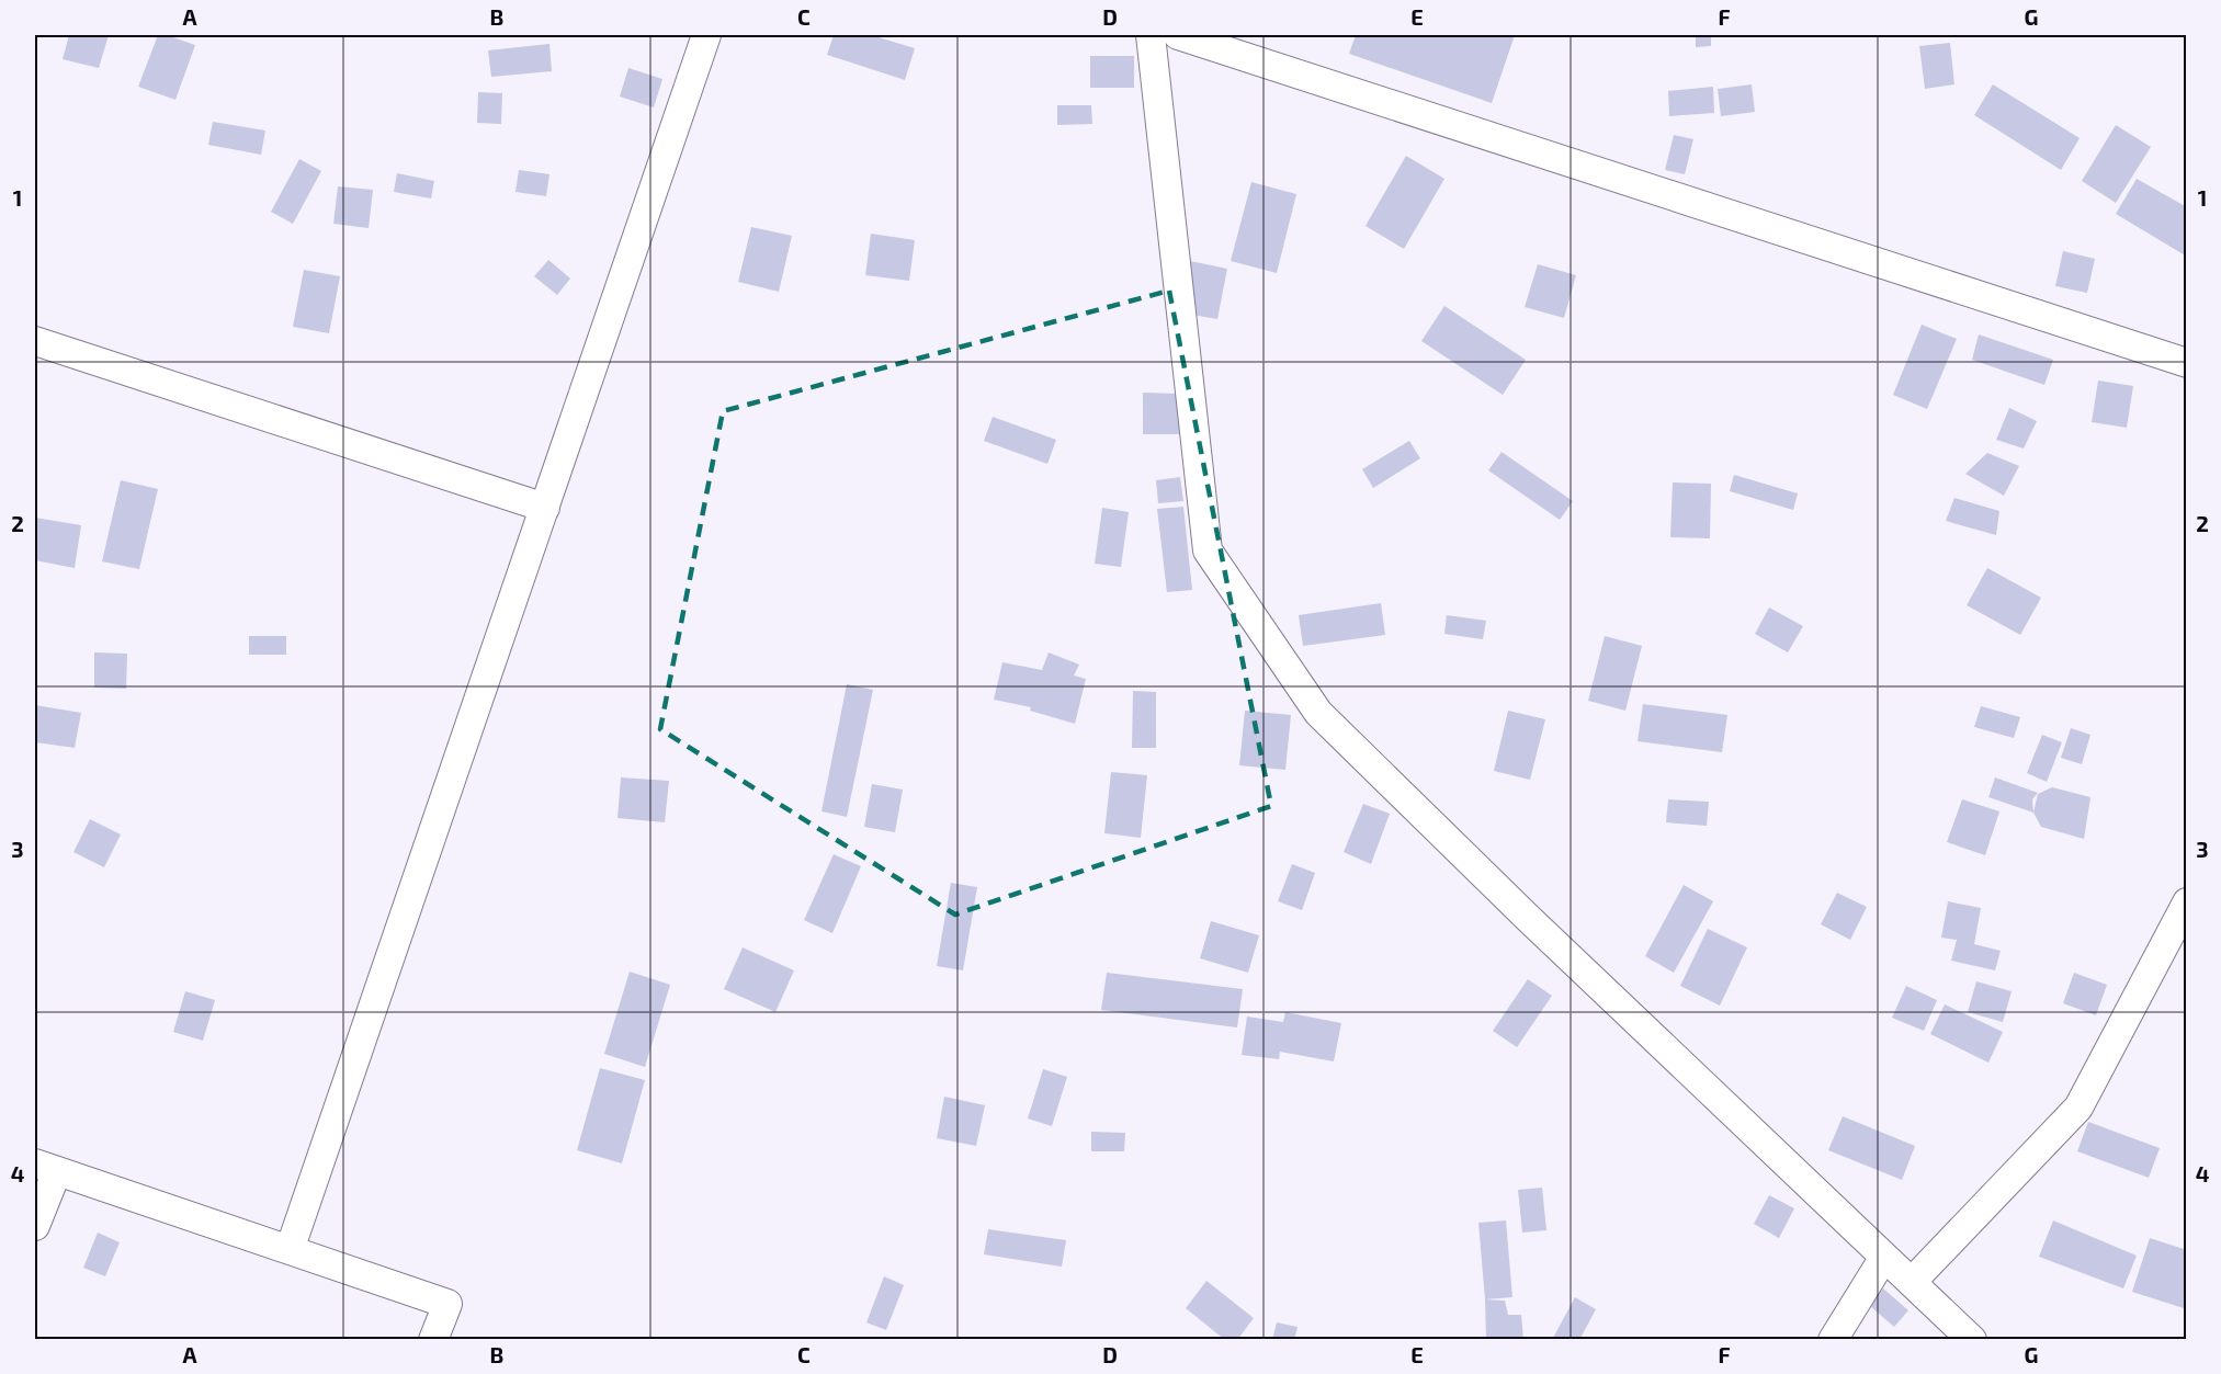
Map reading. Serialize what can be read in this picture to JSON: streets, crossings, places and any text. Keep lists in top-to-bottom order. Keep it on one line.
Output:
{"grid":{"columns":["A","B","C","D","E","F","G"],"rows":["1","2","3","4"]}}
